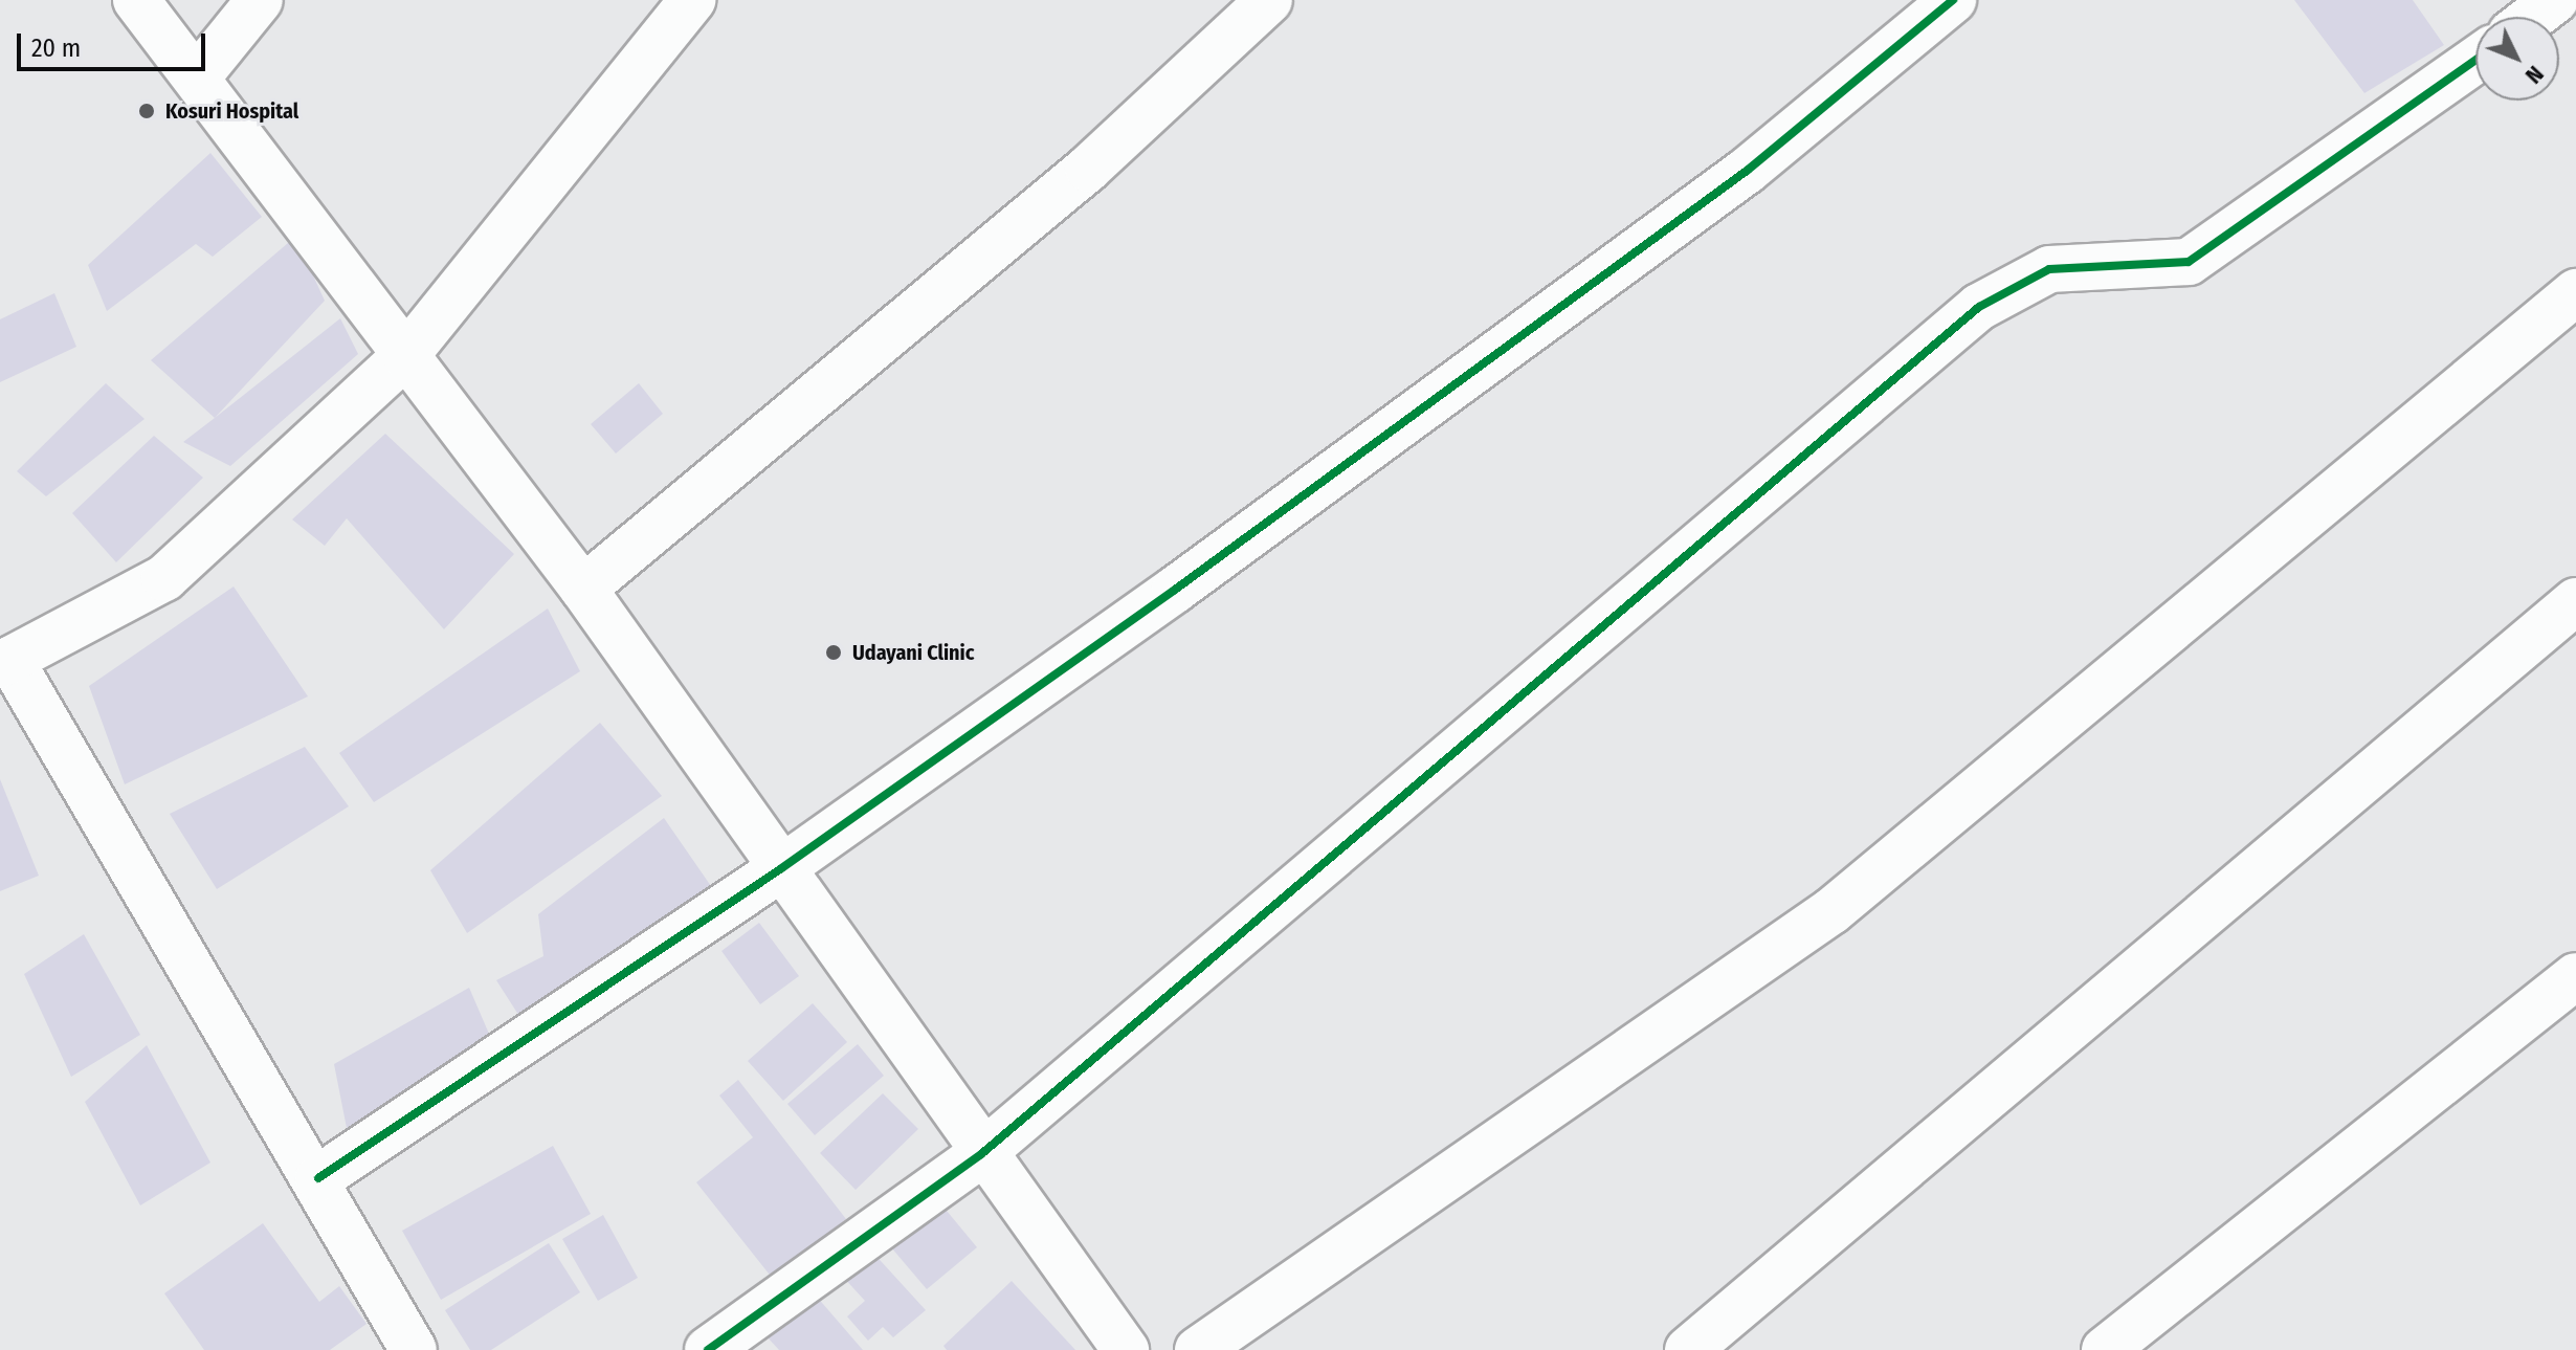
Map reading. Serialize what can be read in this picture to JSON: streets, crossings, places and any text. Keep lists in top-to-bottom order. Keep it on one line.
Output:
{"places":["Kosuri Hospital","Udayani Clinic"],"scale_bar":"20 m","north":"bottom right"}
